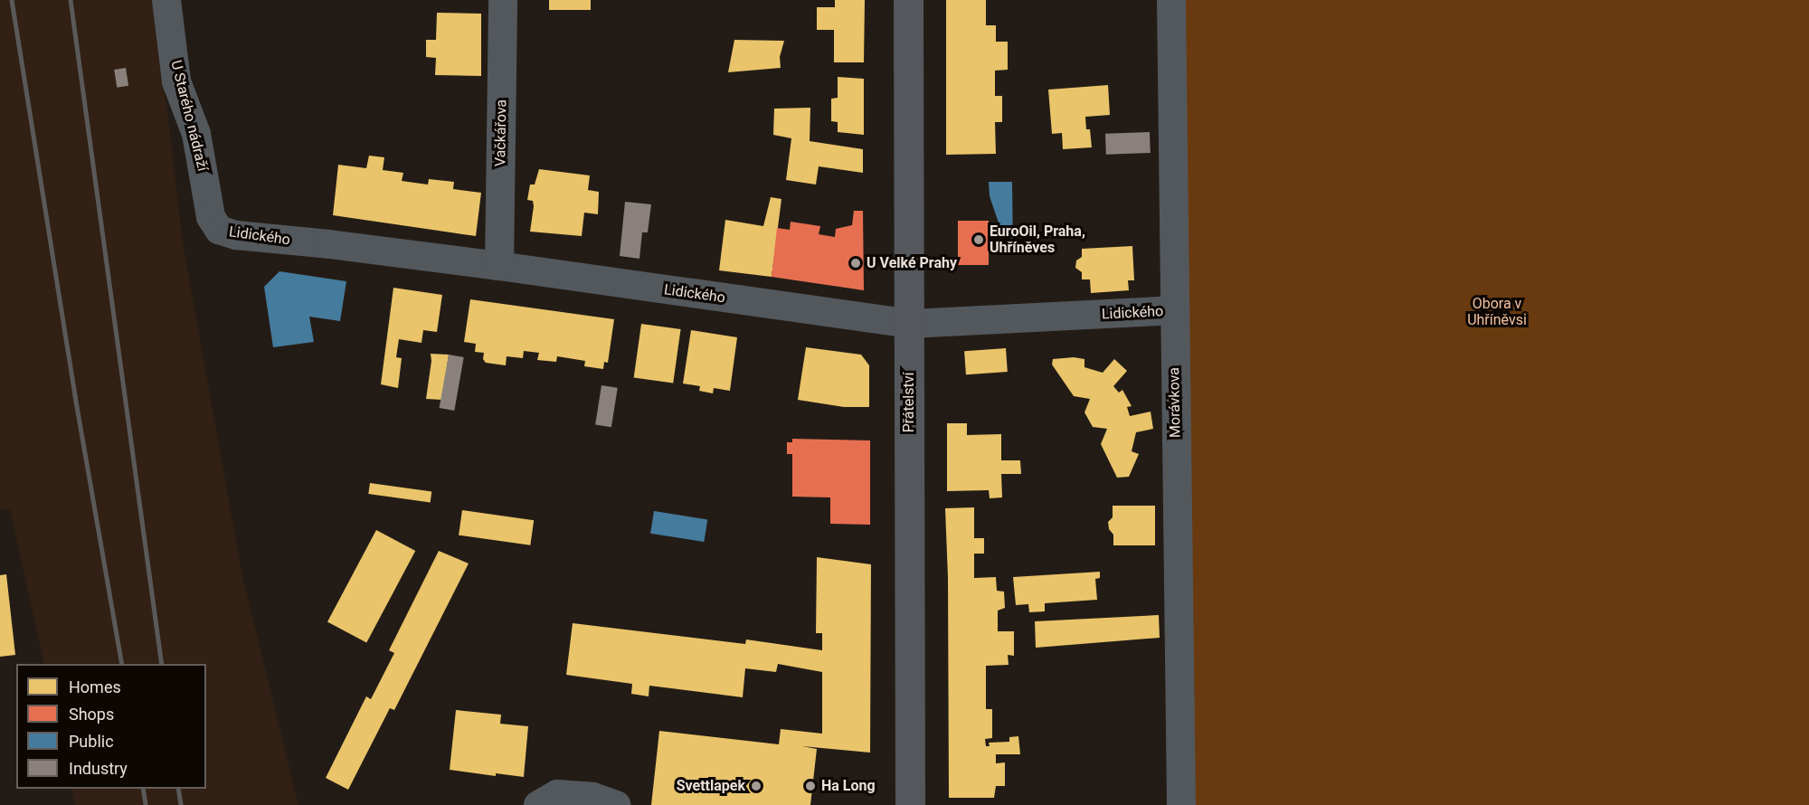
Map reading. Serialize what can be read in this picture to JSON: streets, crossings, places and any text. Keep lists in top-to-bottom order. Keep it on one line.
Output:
{"streets":{"main road":["Přátelství"],"street":["U Starého nádraží","Vačkářova","Lidického","Morávkova"]},"crossings":[["U Starého nádraží","Lidického"],["Vačkářova","Lidického"],["Lidického","Přátelství"],["Lidického","Morávkova"]],"parks":["Obora v Uhříněvsi"],"places":["EuroOil, Praha, Uhříněves","U Velké Prahy","Svettlapek","Ha Long"],"legend":["Homes","Shops","Public","Industry"]}
